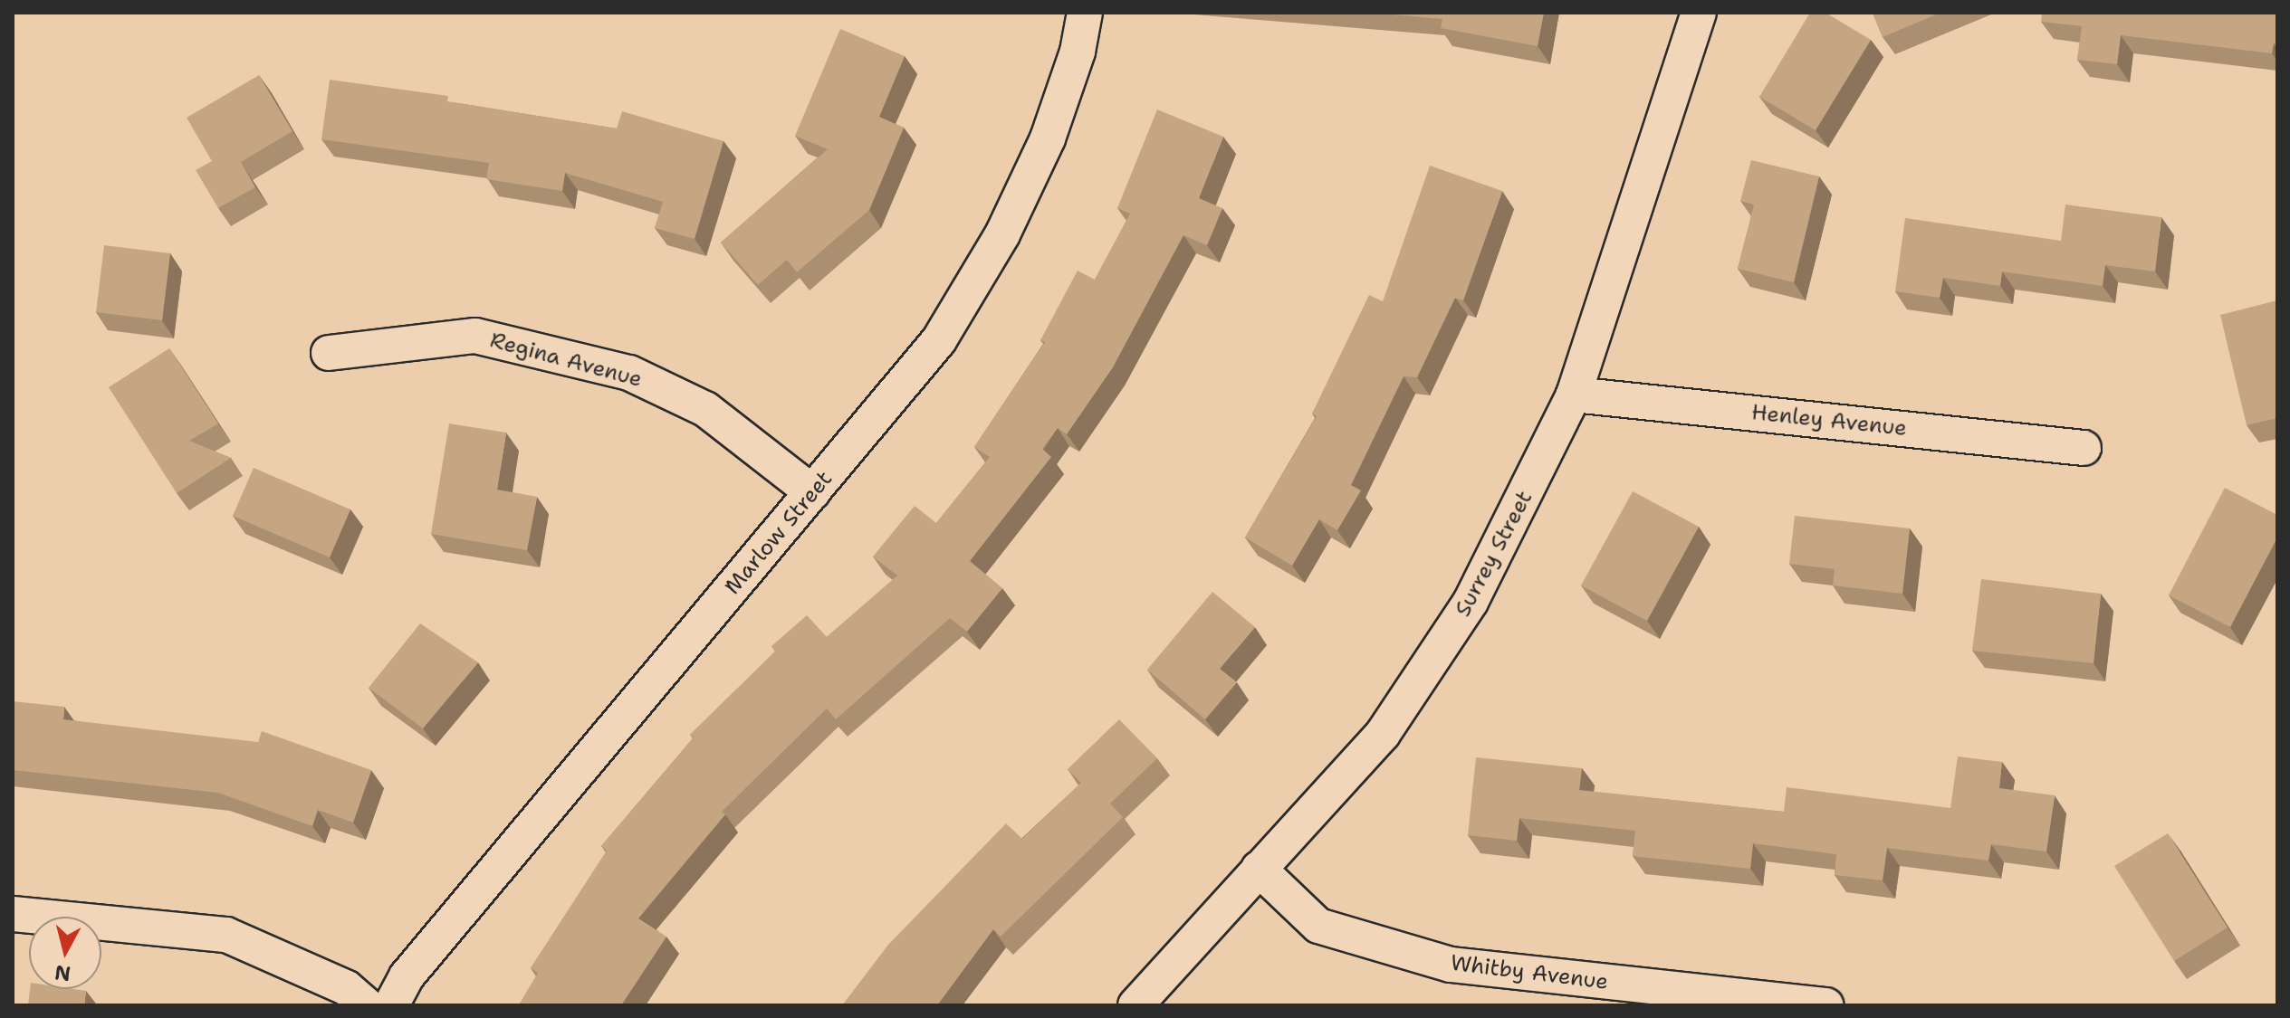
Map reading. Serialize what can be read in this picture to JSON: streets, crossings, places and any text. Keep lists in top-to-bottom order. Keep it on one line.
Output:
{"streets":{"street":["Regina Avenue","Henley Avenue","Marlow Street","Surrey Street","Whitby Avenue"]},"crossings":[["Regina Avenue","Marlow Street"],["Henley Avenue","Surrey Street"],["Surrey Street","Whitby Avenue"]],"north":"bottom"}
